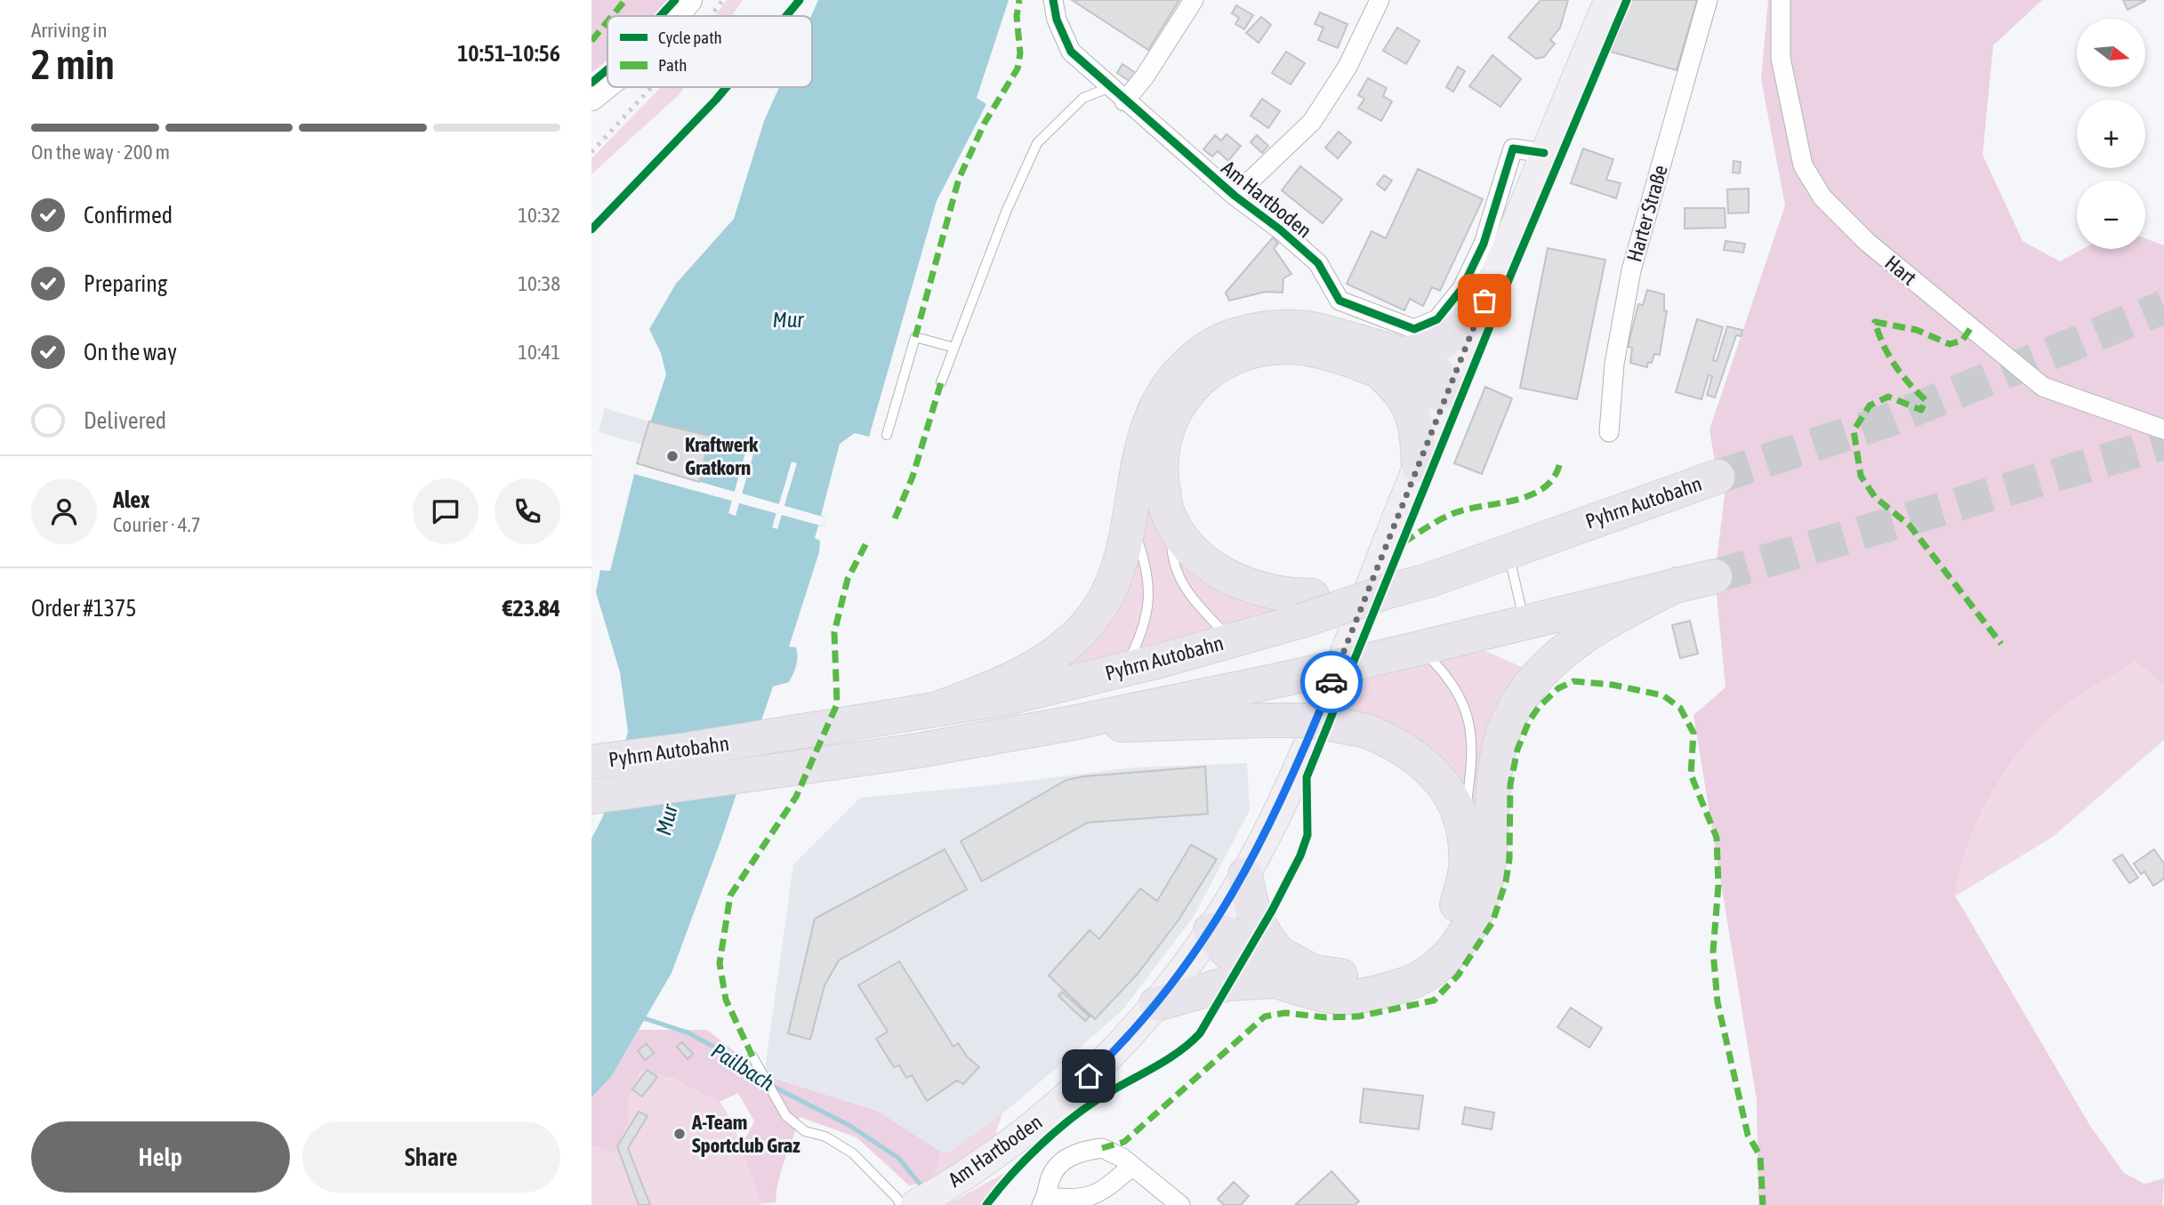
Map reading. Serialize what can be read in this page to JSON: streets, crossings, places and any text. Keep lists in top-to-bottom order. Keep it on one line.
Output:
{"streets":{"highway":["Pyhrn Autobahn"],"main road":["Am Hartboden"],"street":["Harter Straße","Hart"]},"water":["Mur","Pailbach"],"places":["Kraftwerk Gratkorn","A-Team Sportclub Graz"],"legend":["Cycle path","Path"],"north":"right","page":{"heading":["2 min","Arriving in","10:51–10:56"],"panel":["Alex","Courier · 4.7","Order #1375","€23.84"],"map_buttons":["+","−"],"bar":"On the way · 200 m","list":[["Confirmed","10:32"],["Preparing","10:38"],["On the way","10:41"],"Delivered"],"buttons":["Help","Share"]}}
